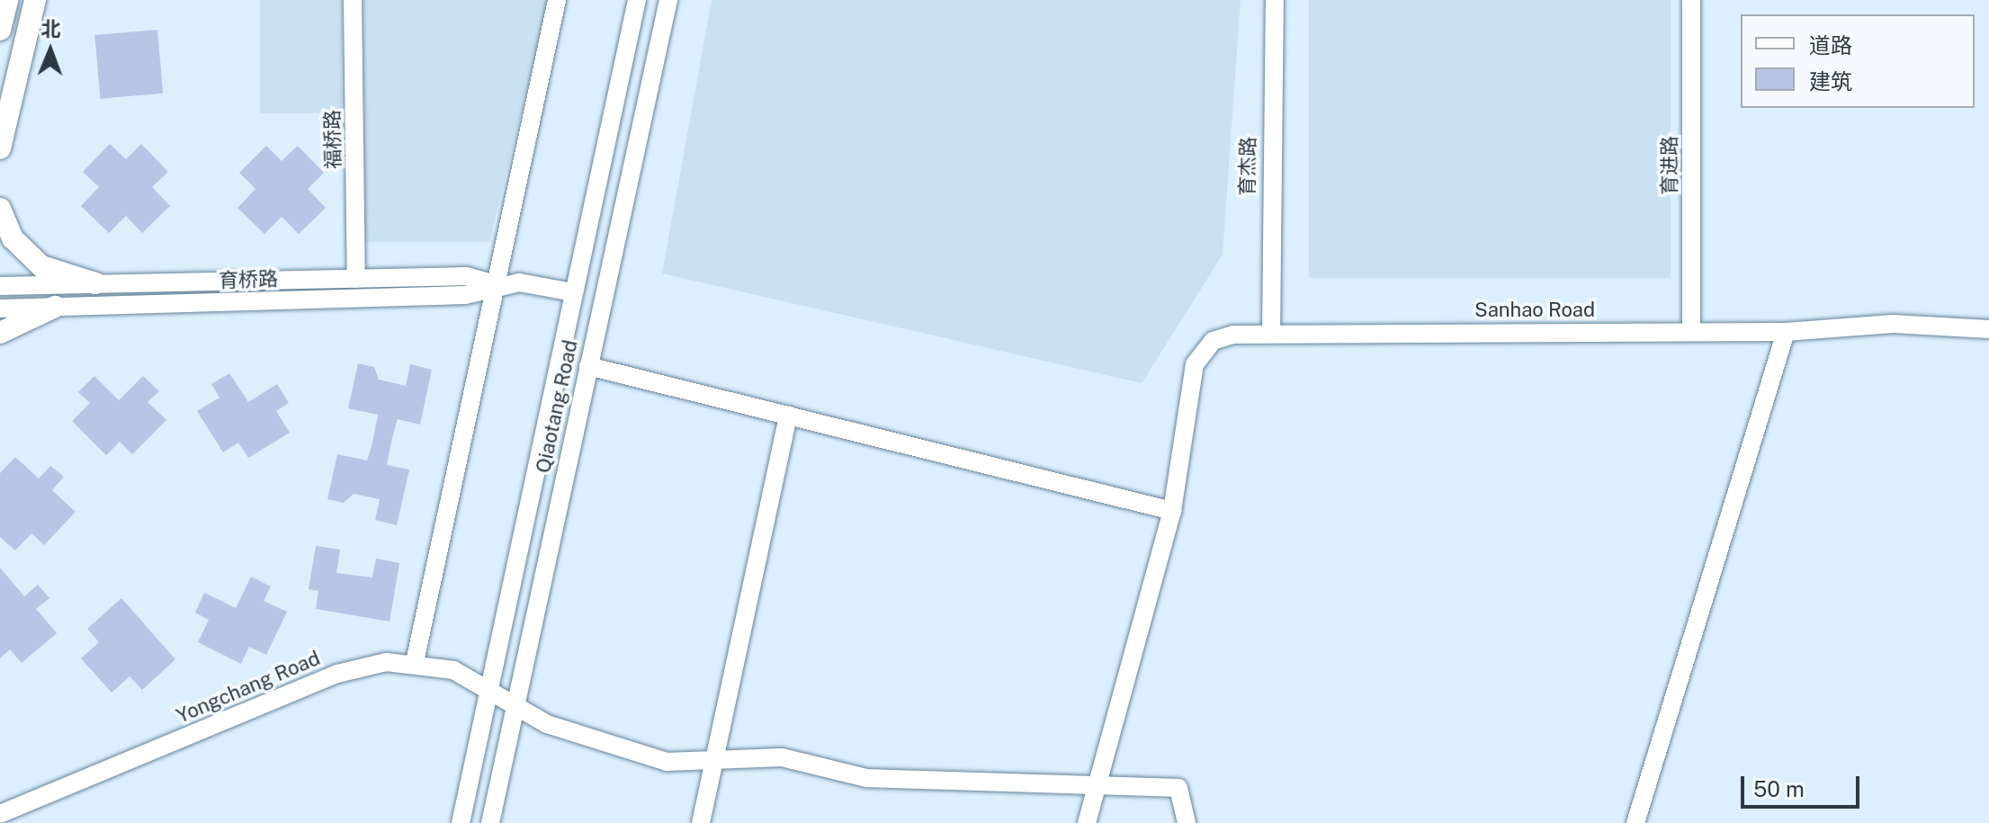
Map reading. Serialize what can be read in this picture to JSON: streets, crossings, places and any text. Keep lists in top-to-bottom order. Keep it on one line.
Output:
{"streets":{"street":["福桥路","育进路","育杰路","育桥路","Sanhao Road","Qiaotang Road","Yongchang Road"]},"crossings":[["福桥路","育桥路"],["育进路","Sanhao Road"],["育杰路","Sanhao Road"],["育桥路","Qiaotang Road"],["Qiaotang Road","Yongchang Road"]],"legend":["道路","建筑"],"scale_bar":"50 m","north":"top"}
